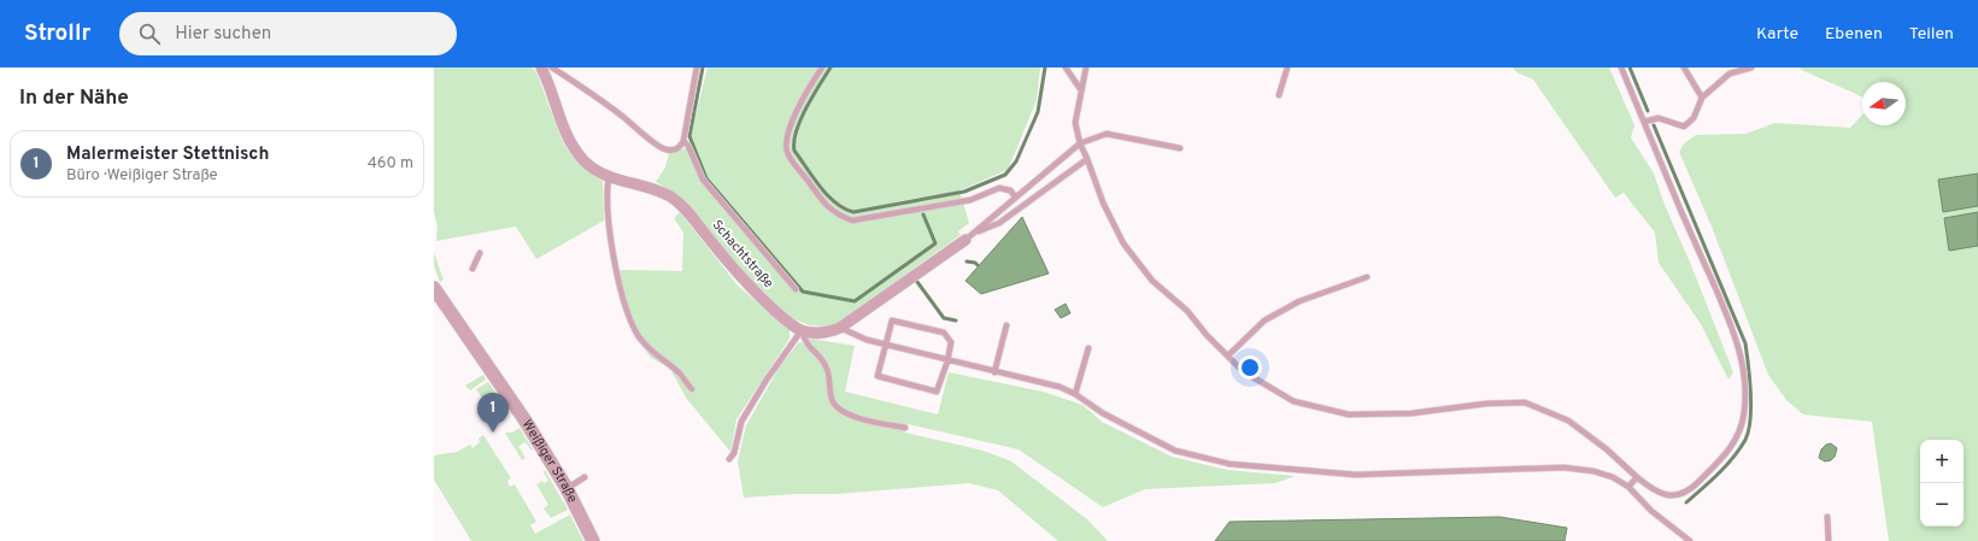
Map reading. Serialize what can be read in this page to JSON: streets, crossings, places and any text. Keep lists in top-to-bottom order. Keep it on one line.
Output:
{"streets":{"street":["Schachtstraße","Weißiger Straße"]},"north":"left","page":{"header":"Strollr","search":"Hier suchen","nav":["Karte","Ebenen","Teilen"],"heading":"In der Nähe","list":[{"mark":"1","name":"Malermeister Stettnisch","note":"Büro · Weißiger Straße","value":"460 m"}],"pins":"1","map_buttons":["+","−"]}}
